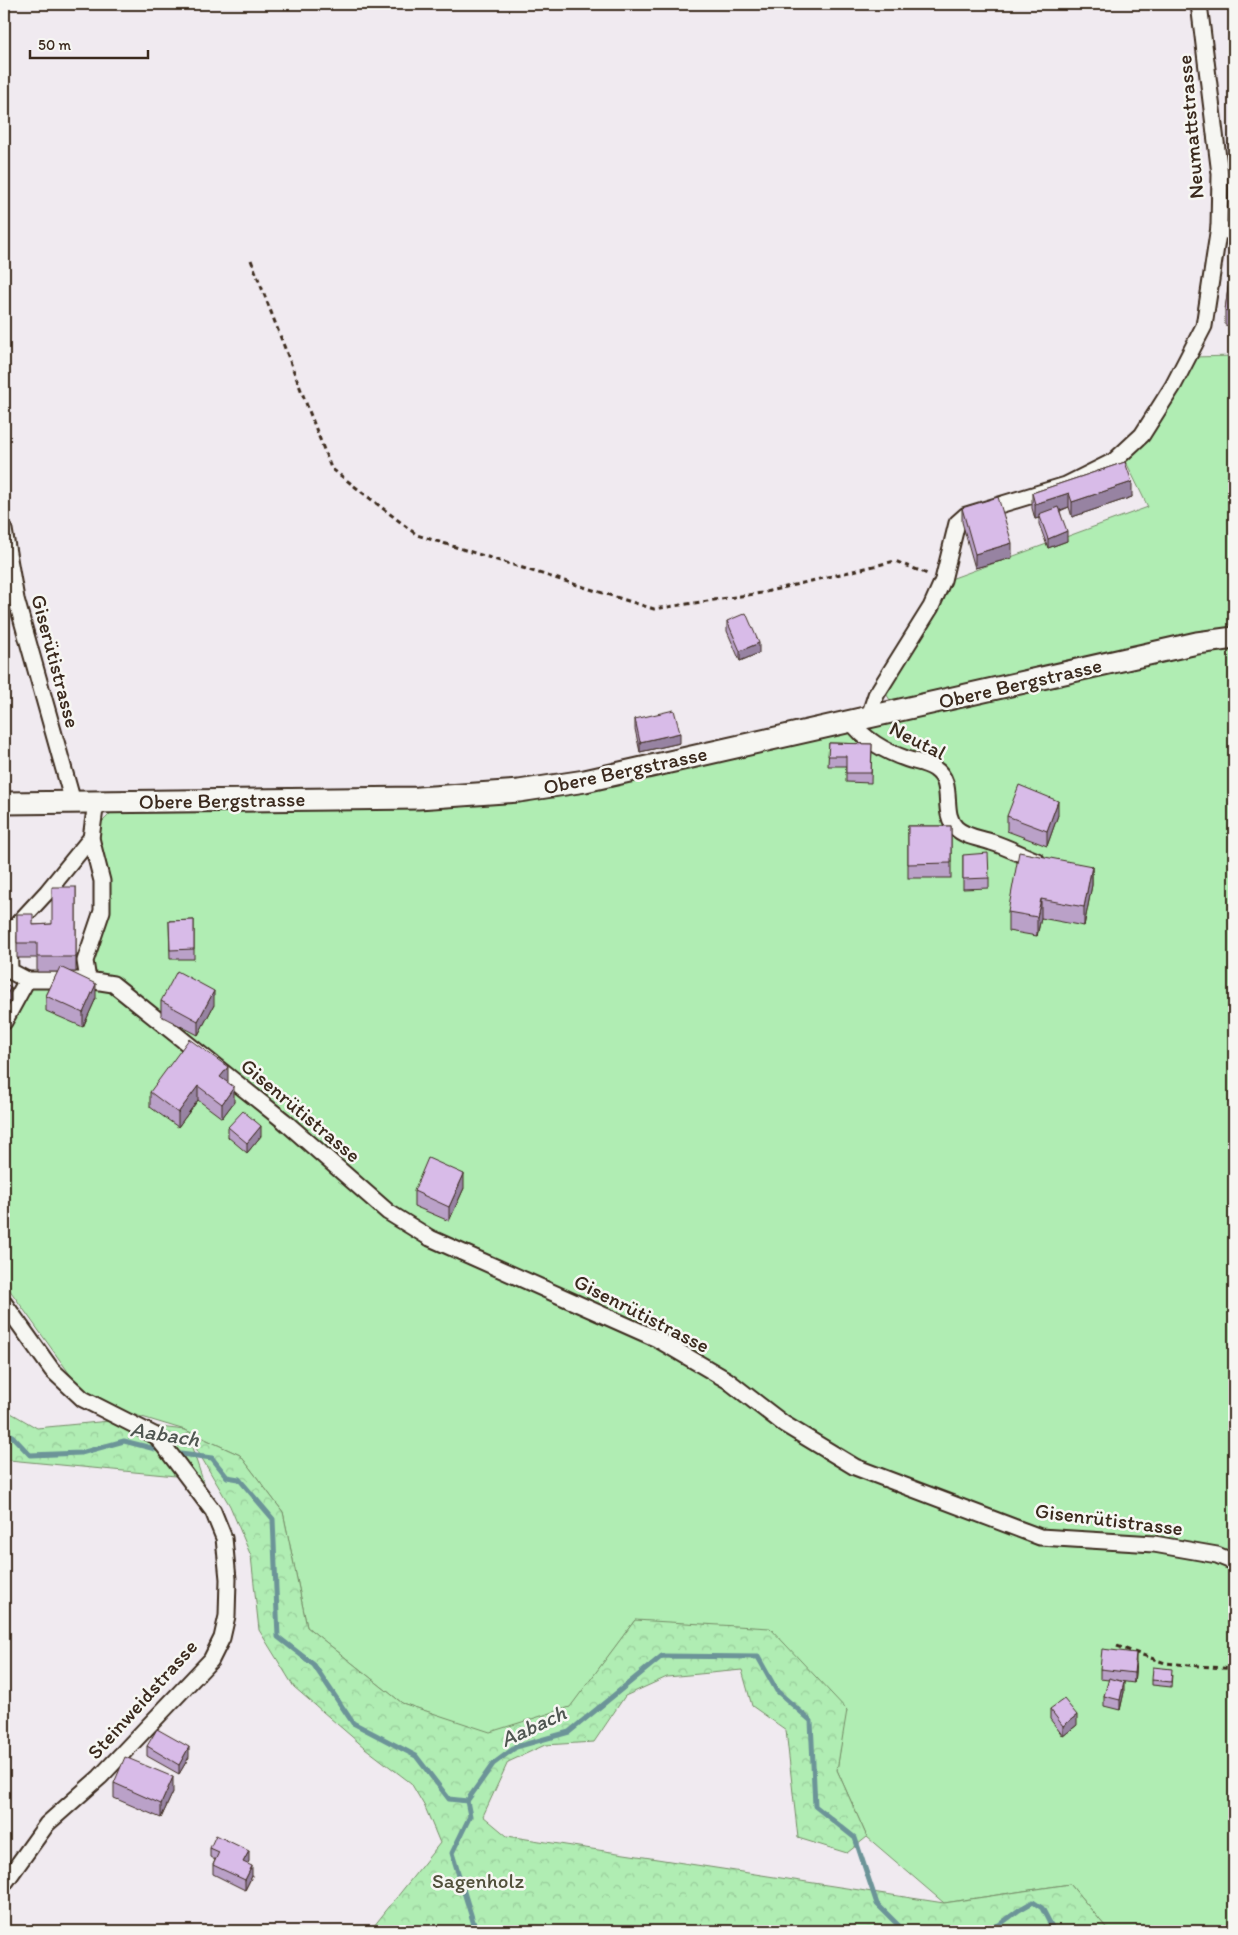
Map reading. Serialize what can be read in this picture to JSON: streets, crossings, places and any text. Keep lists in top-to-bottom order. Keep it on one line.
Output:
{"streets":{"main road":["Obere Bergstrasse"],"street":["Neumattstrasse","Giserütistrasse","Neutal","Gisenrütistrasse","Steinweidstrasse"]},"crossings":[["Neumattstrasse","Obere Bergstrasse"],["Neumattstrasse","Neutal"],["Giserütistrasse","Obere Bergstrasse"],["Obere Bergstrasse","Neutal"]],"water":["Aabach"],"parks":["Sagenholz"],"scale_bar":"50 m"}
